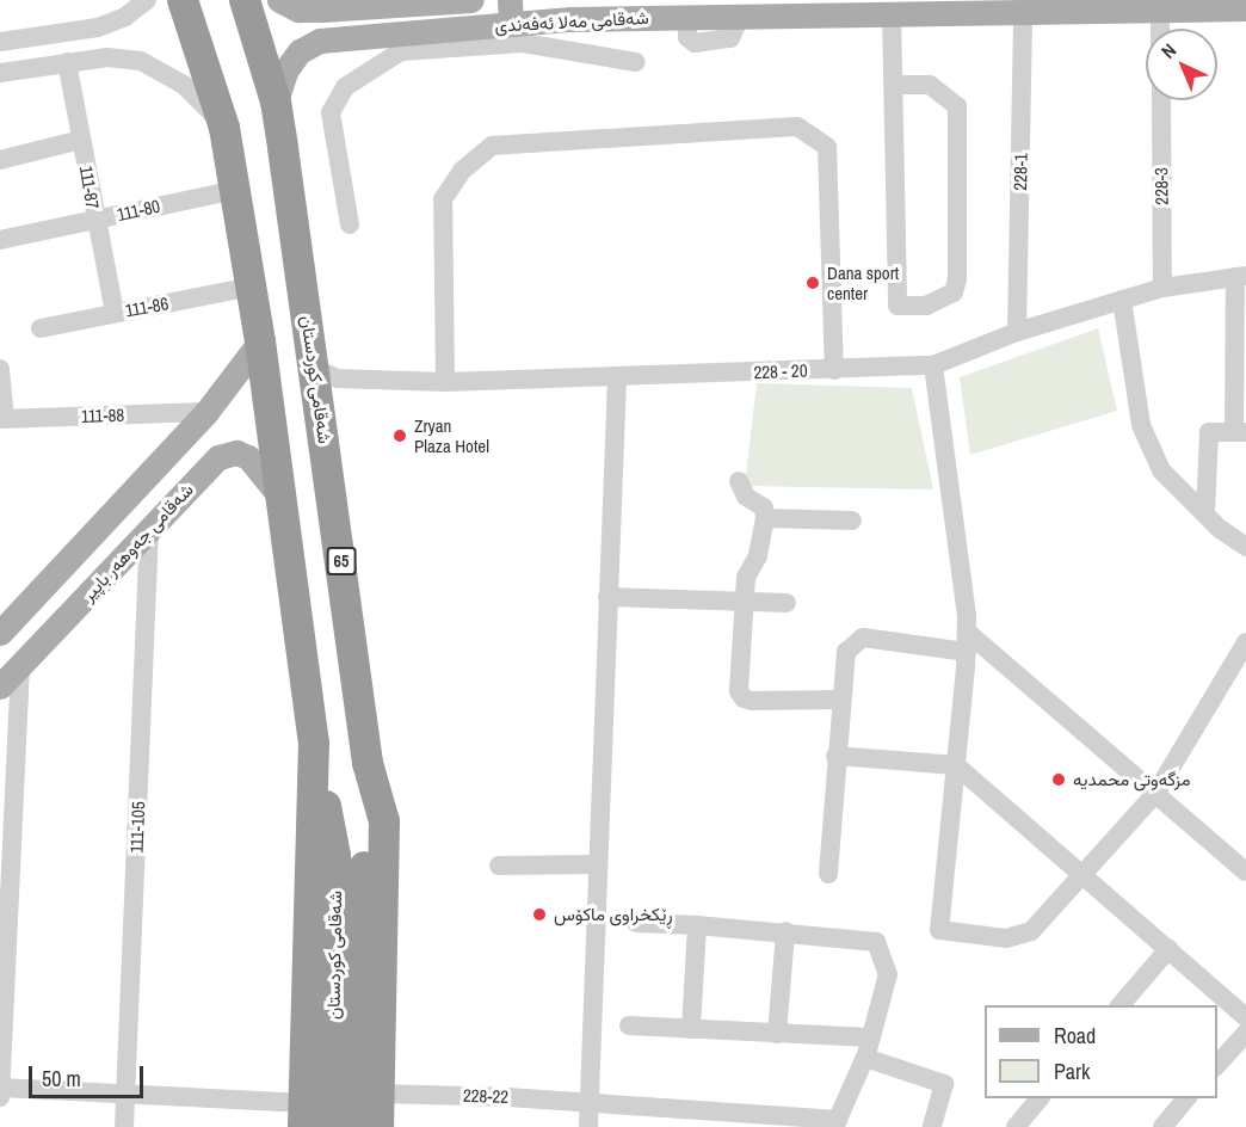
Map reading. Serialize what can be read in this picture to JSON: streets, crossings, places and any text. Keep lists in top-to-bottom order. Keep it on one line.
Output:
{"streets":{"highway":["شەقامی کوردستان","65"],"main road":["شەقامی مەلا ئەفەندی","شەقامی جەوهەر باپیر"],"street":["228-1","228-3","111-87","111-80","111-86","228 - 20","111-88","111-105","228-22"]},"crossings":[["شەقامی مەلا ئەفەندی","228-1"],["شەقامی مەلا ئەفەندی","شەقامی کوردستان"],["228-1","228 - 20"],["228-3","228 - 20"],["111-87","111-80"],["111-87","111-86"],["111-80","شەقامی کوردستان"],["111-86","شەقامی کوردستان"],["228 - 20","شەقامی کوردستان"],["شەقامی کوردستان","شەقامی جەوهەر باپیر"],["شەقامی کوردستان","228-22"],["شەقامی جەوهەر باپیر","111-105"]],"places":["Dana sport center","Zryan Plaza Hotel","مزگەوتی محمدیە","ڕێکخراوی ماکۆس"],"legend":["Road","Park"],"scale_bar":"50 m","north":"top left"}
